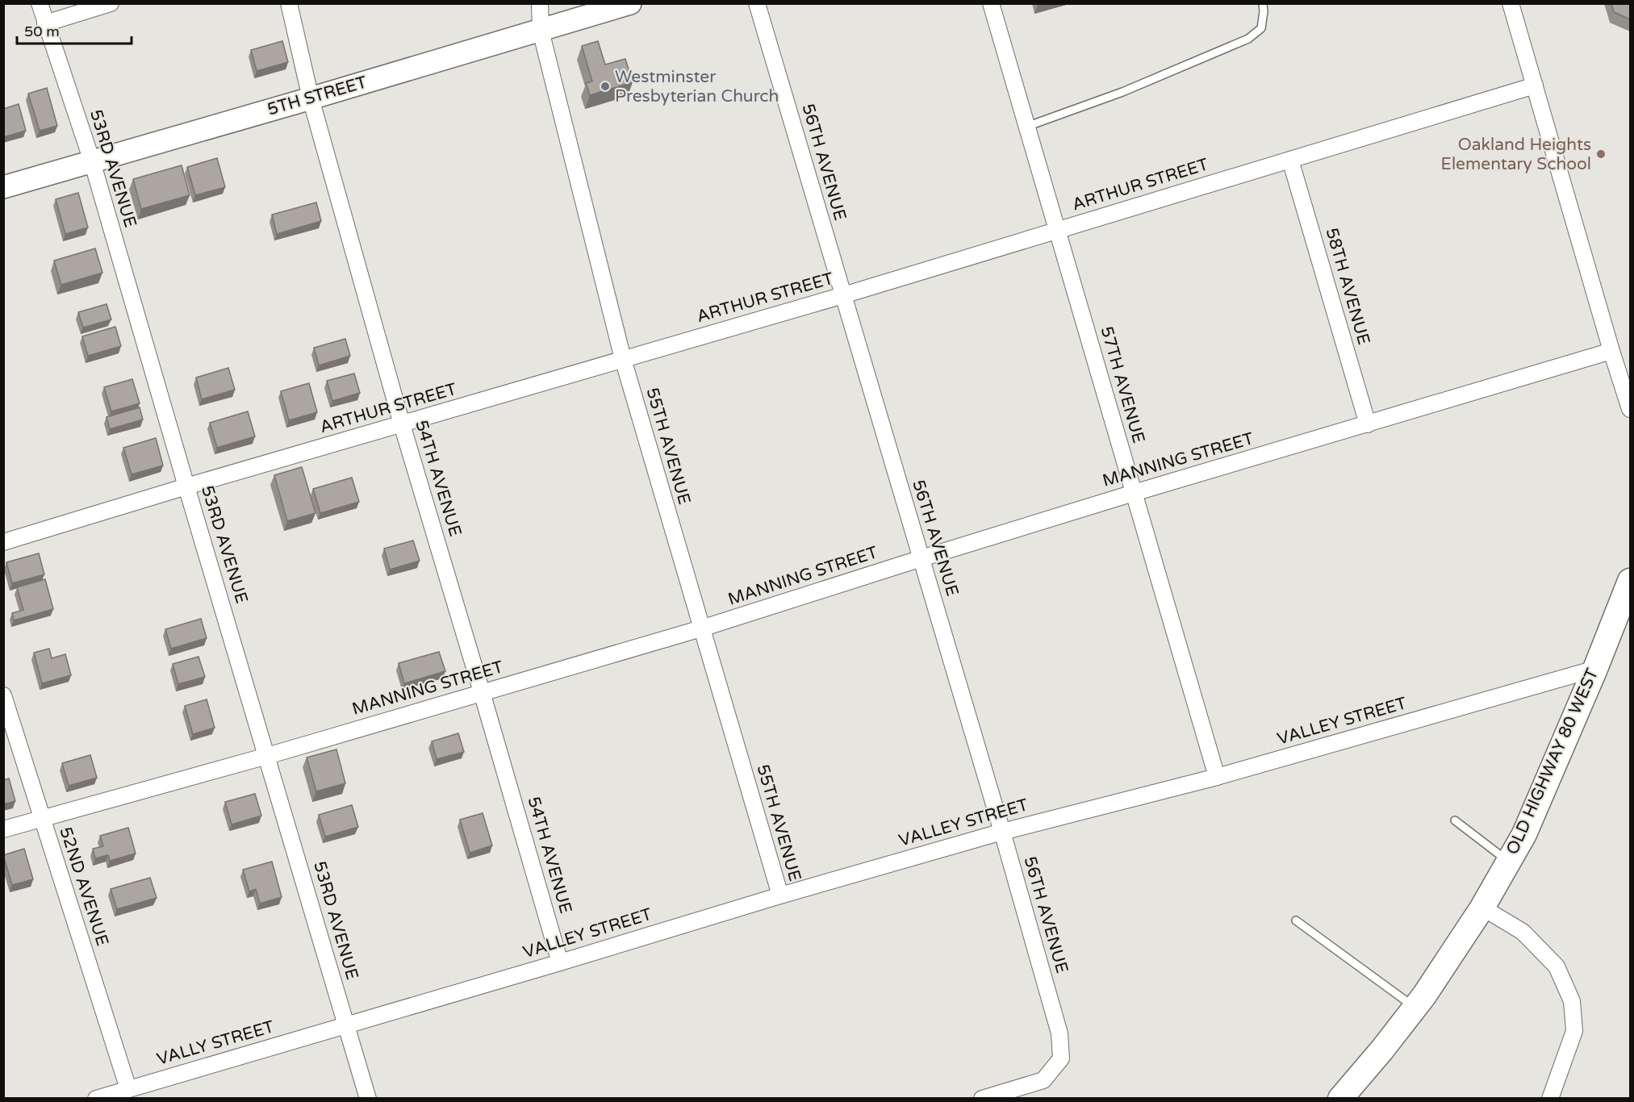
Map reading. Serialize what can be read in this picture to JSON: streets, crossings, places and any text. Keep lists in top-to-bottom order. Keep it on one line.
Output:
{"streets":{"main road":["OLD HIGHWAY 80 WEST"],"street":["5TH STREET","56TH AVENUE","53RD AVENUE","ARTHUR STREET","58TH AVENUE","57TH AVENUE","55TH AVENUE","MANNING STREET","54TH AVENUE","VALLEY STREET","52ND AVENUE","VALLY STREET"]},"crossings":[["5TH STREET","53RD AVENUE"],["5TH STREET","55TH AVENUE"],["5TH STREET","54TH AVENUE"],["56TH AVENUE","ARTHUR STREET"],["56TH AVENUE","MANNING STREET"],["56TH AVENUE","VALLEY STREET"],["53RD AVENUE","ARTHUR STREET"],["53RD AVENUE","MANNING STREET"],["53RD AVENUE","VALLEY STREET"],["53RD AVENUE","VALLY STREET"],["ARTHUR STREET","58TH AVENUE"],["ARTHUR STREET","57TH AVENUE"],["ARTHUR STREET","55TH AVENUE"],["ARTHUR STREET","54TH AVENUE"],["58TH AVENUE","MANNING STREET"],["57TH AVENUE","MANNING STREET"],["57TH AVENUE","VALLEY STREET"],["55TH AVENUE","MANNING STREET"],["55TH AVENUE","VALLEY STREET"],["MANNING STREET","54TH AVENUE"],["MANNING STREET","52ND AVENUE"],["54TH AVENUE","VALLEY STREET"],["VALLEY STREET","OLD HIGHWAY 80 WEST"],["VALLEY STREET","VALLY STREET"],["52ND AVENUE","VALLY STREET"]],"places":["Westminster Presbyterian Church","Oakland Heights Elementary School"],"scale_bar":"50 m"}
